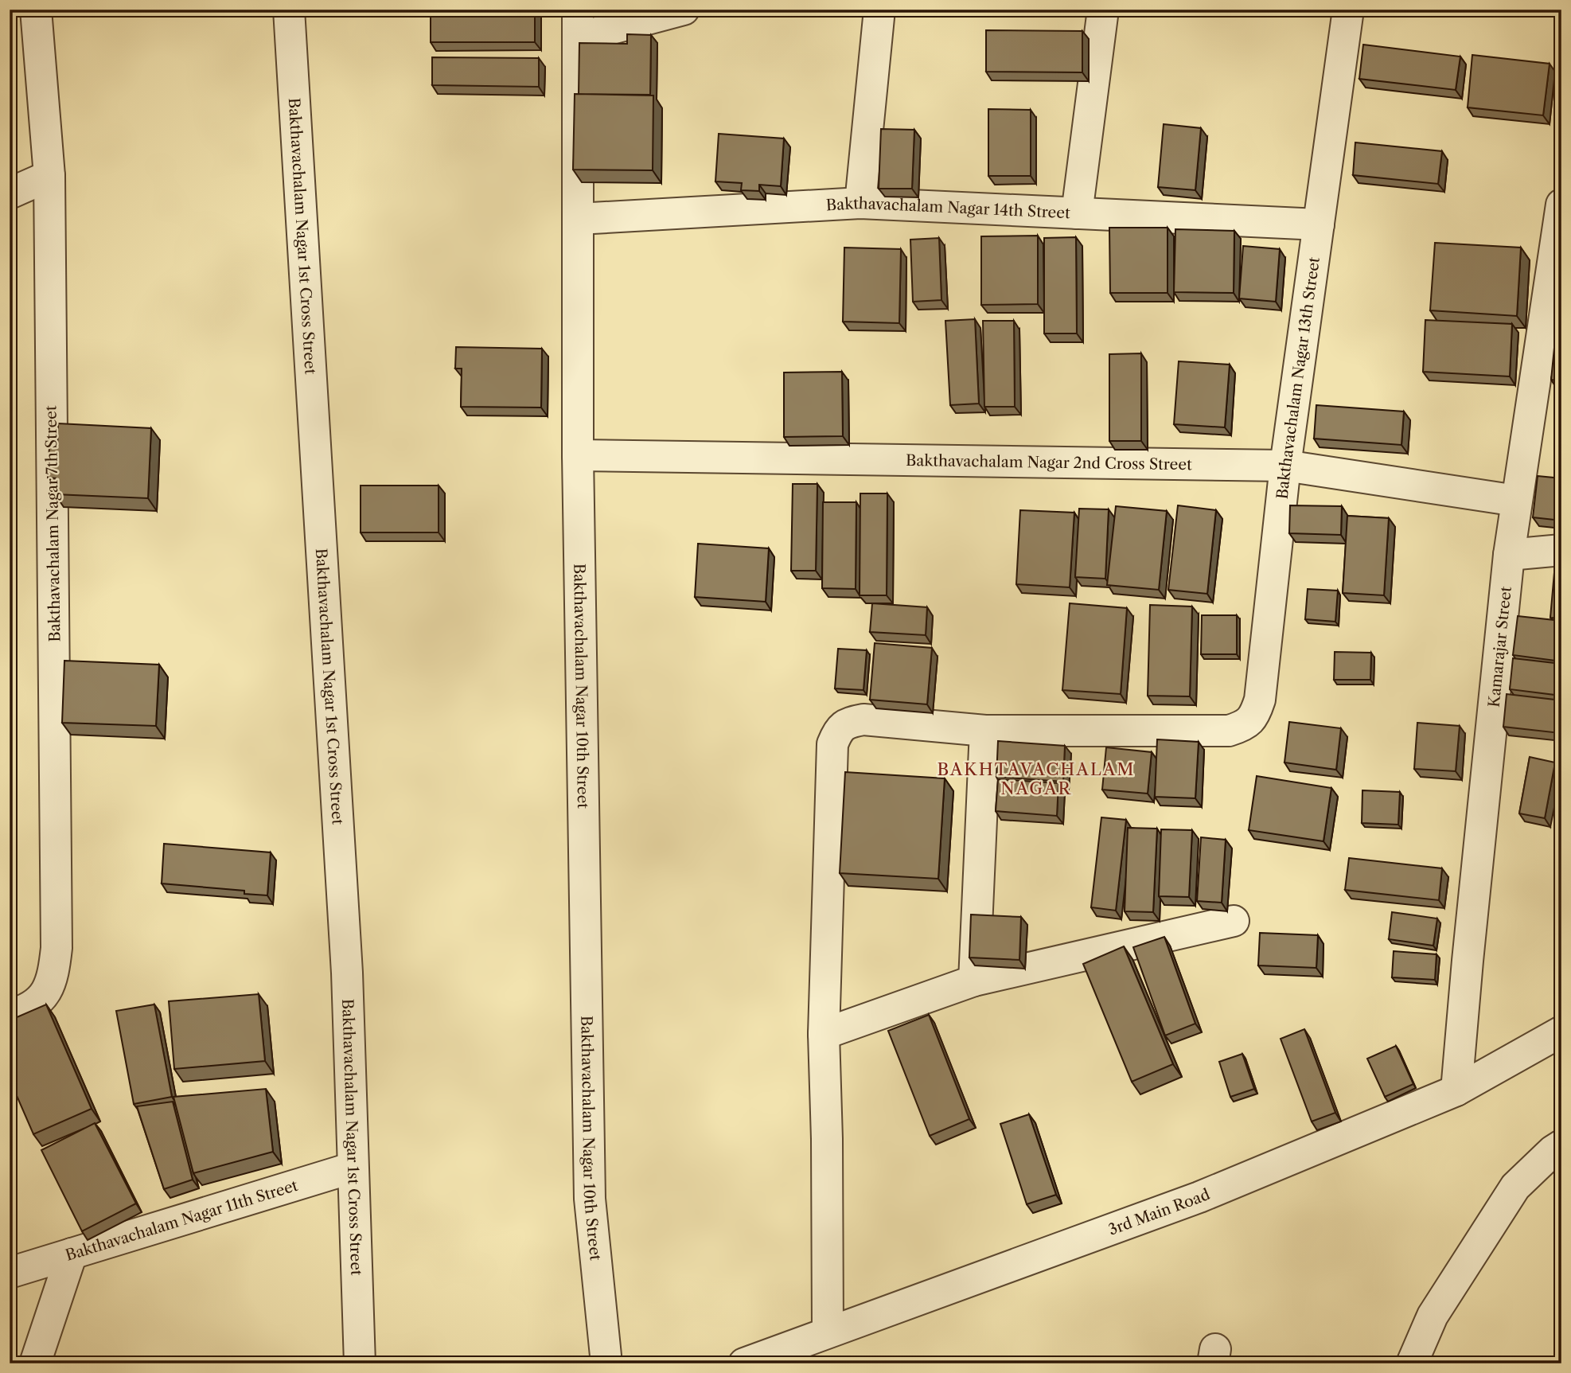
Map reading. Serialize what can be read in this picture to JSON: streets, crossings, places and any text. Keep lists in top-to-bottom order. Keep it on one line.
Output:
{"streets":{"street":["Bakthavachalam Nagar 14th Street","Bakthavachalam Nagar 1st Cross Street","Bakthavachalam Nagar 13th Street","Bakthavachalam Nagar 2nd Cross Street","Bakthavachalam Nagar 7th Street","Kamarajar Street","Bakthavachalam Nagar 10th Street","3rd Main Road","Bakthavachalam Nagar 11th Street"]},"crossings":[["Bakthavachalam Nagar 14th Street","Bakthavachalam Nagar 13th Street"],["Bakthavachalam Nagar 14th Street","Bakthavachalam Nagar 10th Street"],["Bakthavachalam Nagar 1st Cross Street","Bakthavachalam Nagar 11th Street"],["Bakthavachalam Nagar 13th Street","Bakthavachalam Nagar 2nd Cross Street"],["Bakthavachalam Nagar 2nd Cross Street","Kamarajar Street"],["Bakthavachalam Nagar 2nd Cross Street","Bakthavachalam Nagar 10th Street"],["Kamarajar Street","3rd Main Road"]],"districts":["BAKHTAVACHALAM NAGAR"]}
